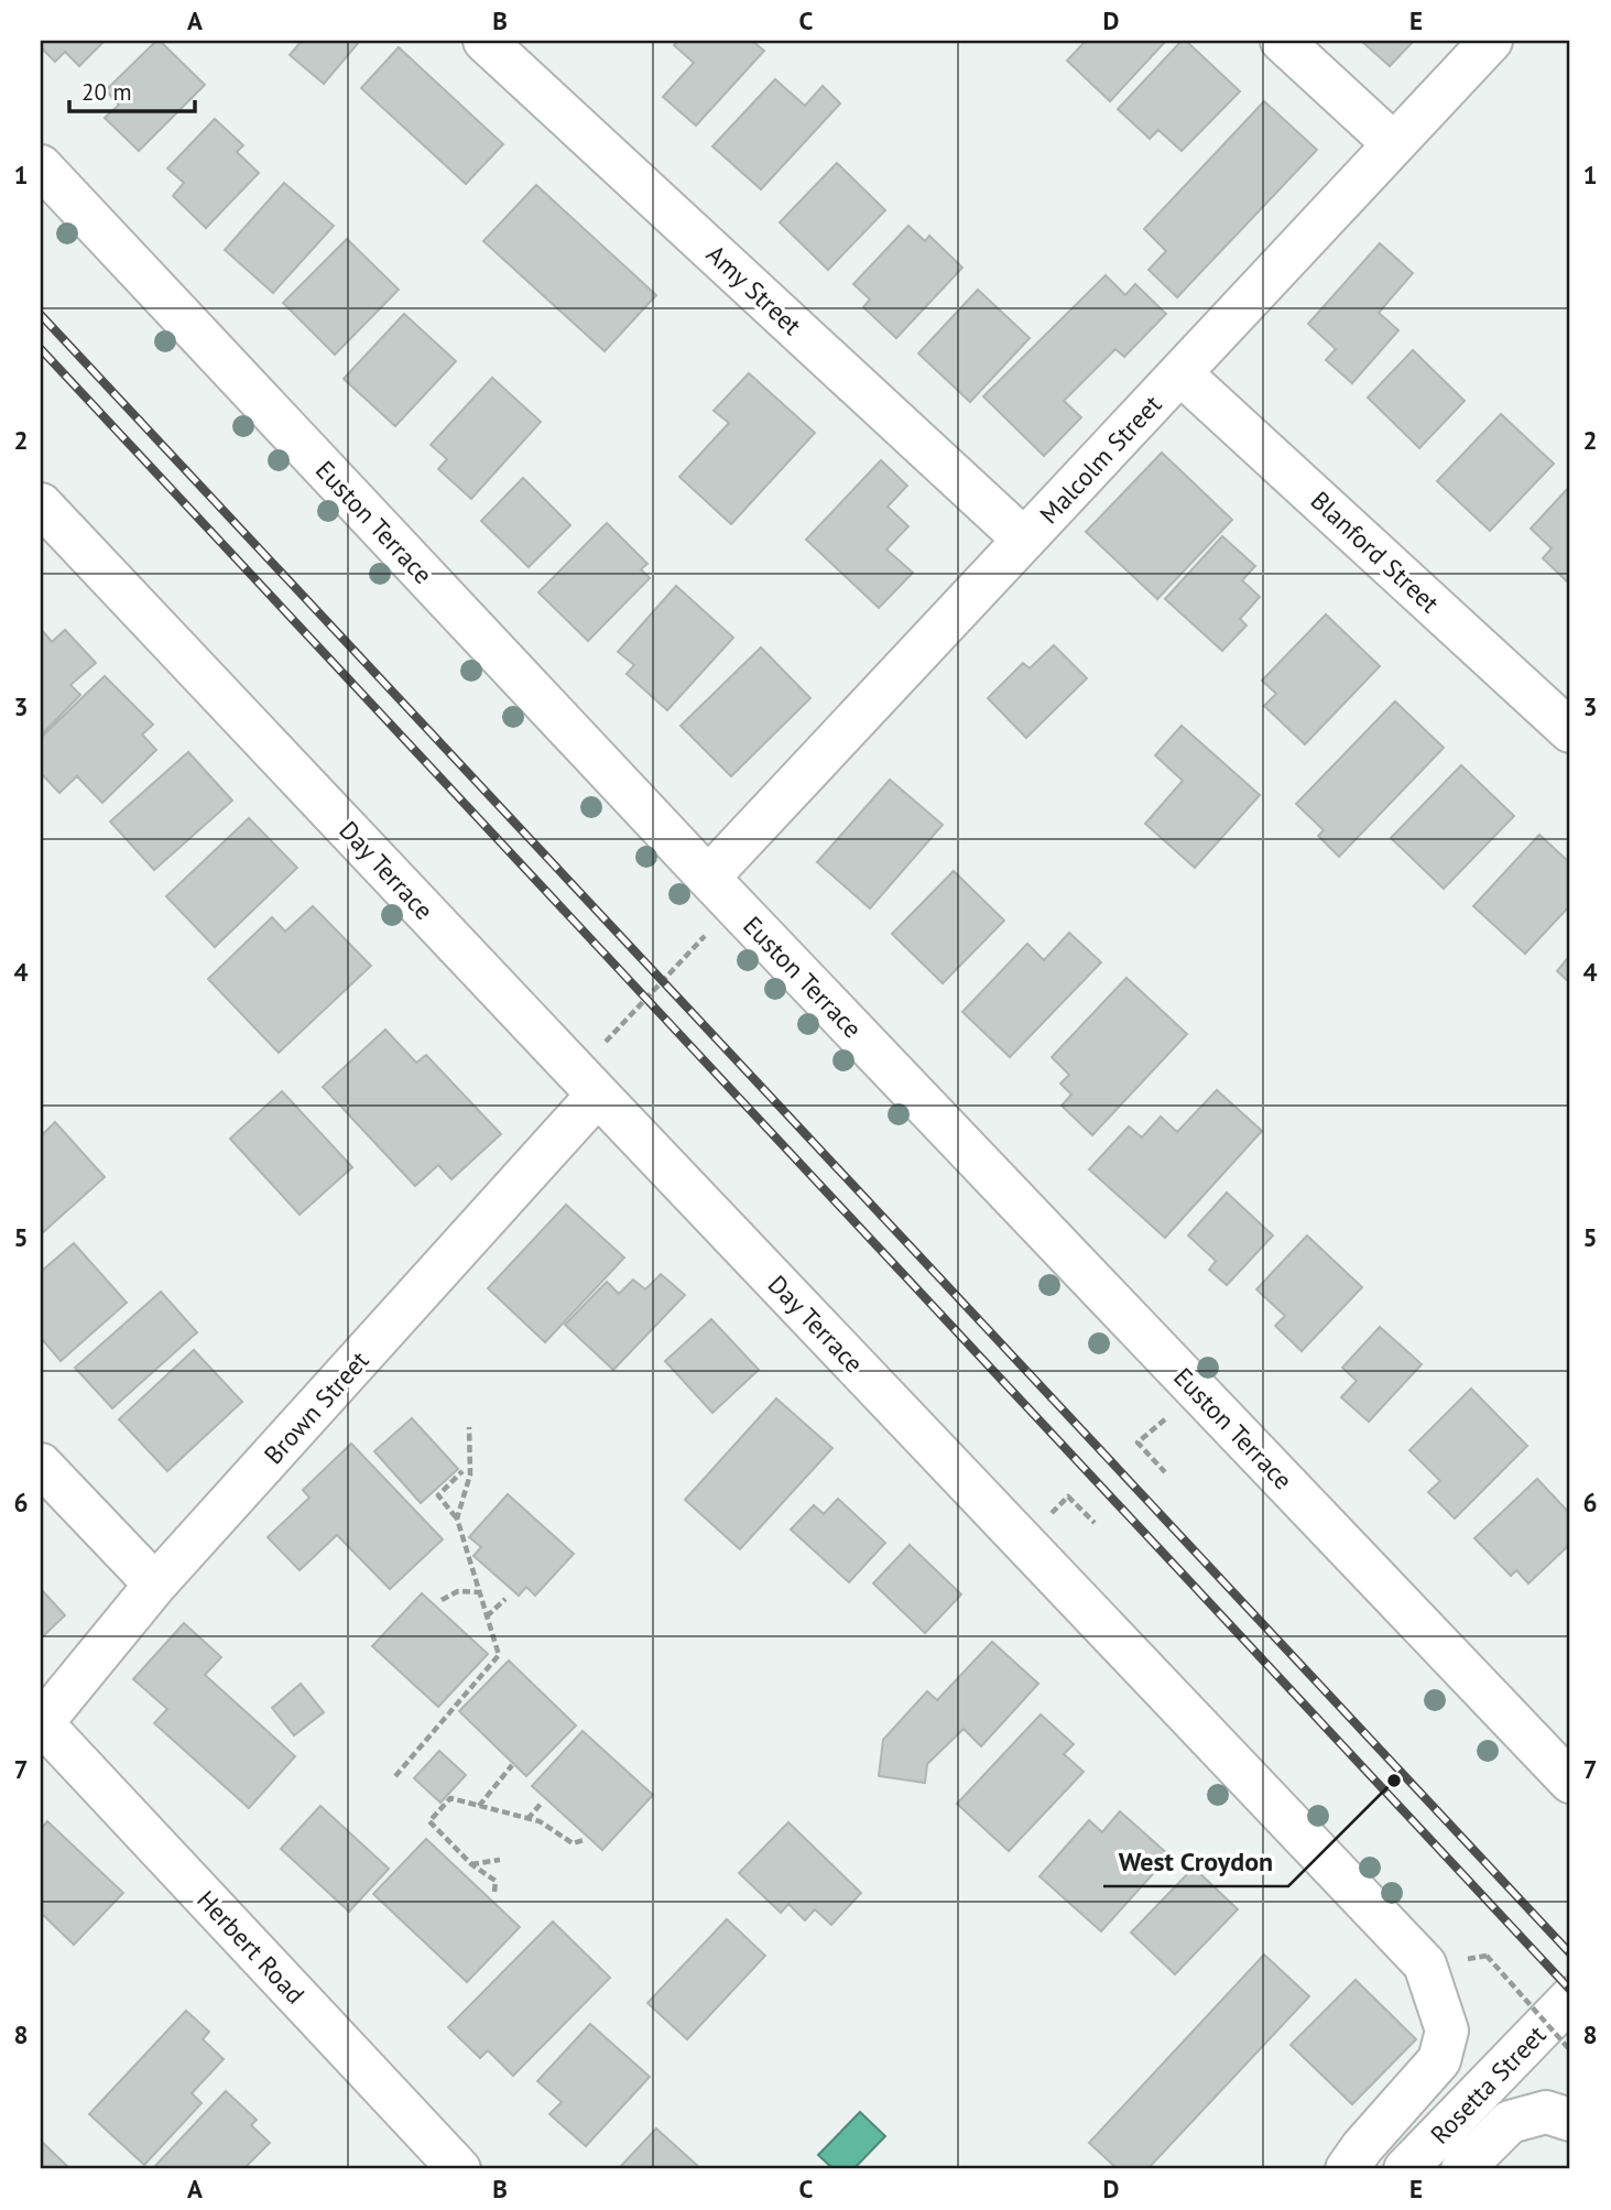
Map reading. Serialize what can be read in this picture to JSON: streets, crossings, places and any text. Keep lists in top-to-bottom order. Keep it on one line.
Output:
{"streets":{"street":["Amy Street","Malcolm Street","Euston Terrace","Blanford Street","Day Terrace","Brown Street","Herbert Road","Rosetta Street"]},"crossings":[["Amy Street","Malcolm Street"],["Malcolm Street","Euston Terrace"],["Malcolm Street","Blanford Street"],["Day Terrace","Brown Street"],["Brown Street","Herbert Road"]],"places":["West Croydon"],"scale_bar":"20 m","grid":{"columns":["A","B","C","D","E"],"rows":["1","2","3","4","5","6","7","8"]}}
